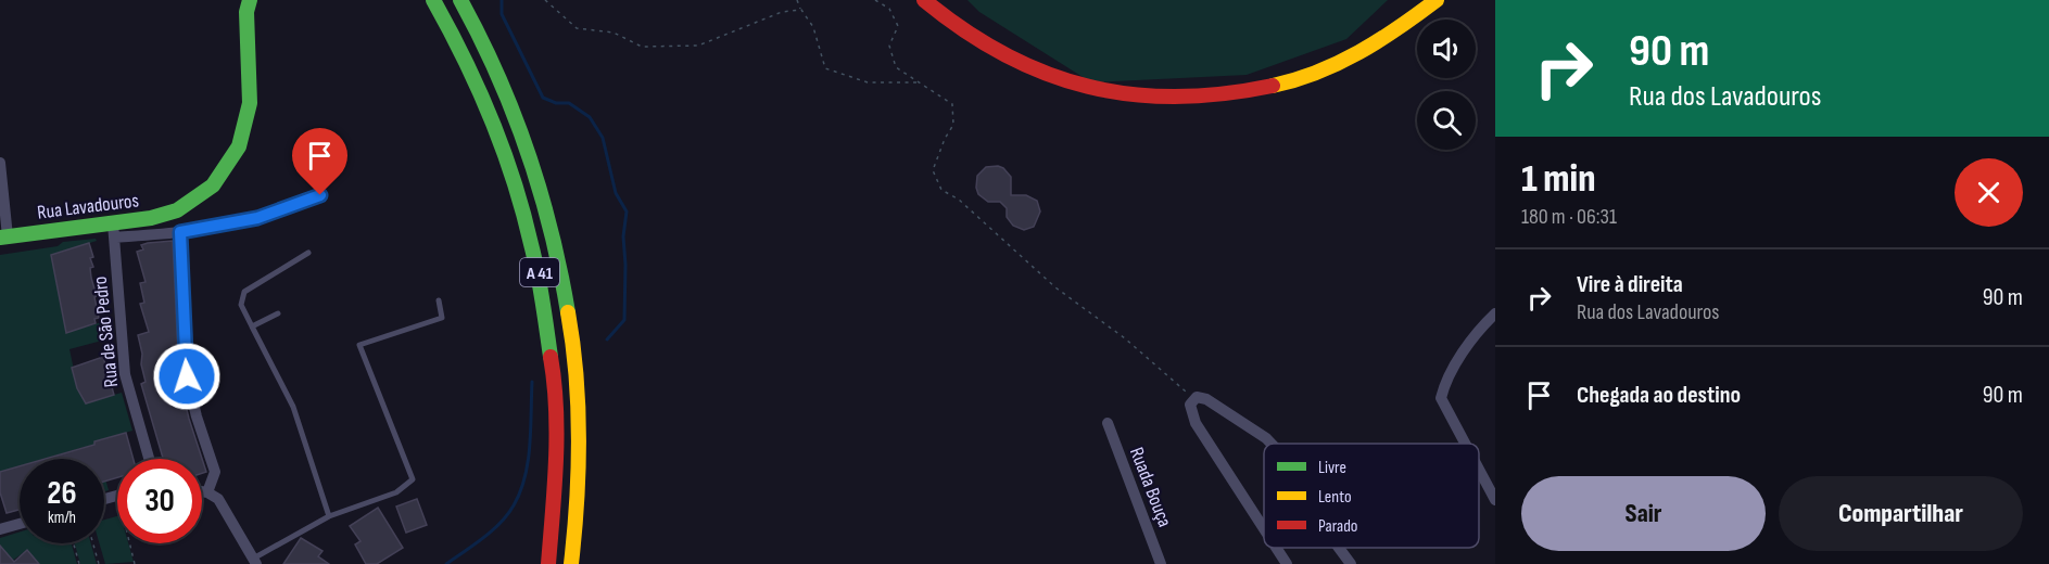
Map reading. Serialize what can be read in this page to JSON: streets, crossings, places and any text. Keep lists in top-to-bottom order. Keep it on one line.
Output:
{"streets":{"main road":["Rua Lavadouros","A 41"],"street":["Rua de São Pedro","Ruada Bouça"]},"crossings":[["Rua Lavadouros","Rua de São Pedro"]],"legend":["Livre","Lento","Parado"],"page":{"turn":["90 m","Rua dos Lavadouros"],"heading":["1 min","180 m · 06:31"],"list":[{"name":"Vire à direita","note":"Rua dos Lavadouros","value":"90 m"},{"name":"Chegada ao destino","value":"90 m"}],"speed":"26 km/h","limit":"30","buttons":["Sair","Compartilhar"]}}
